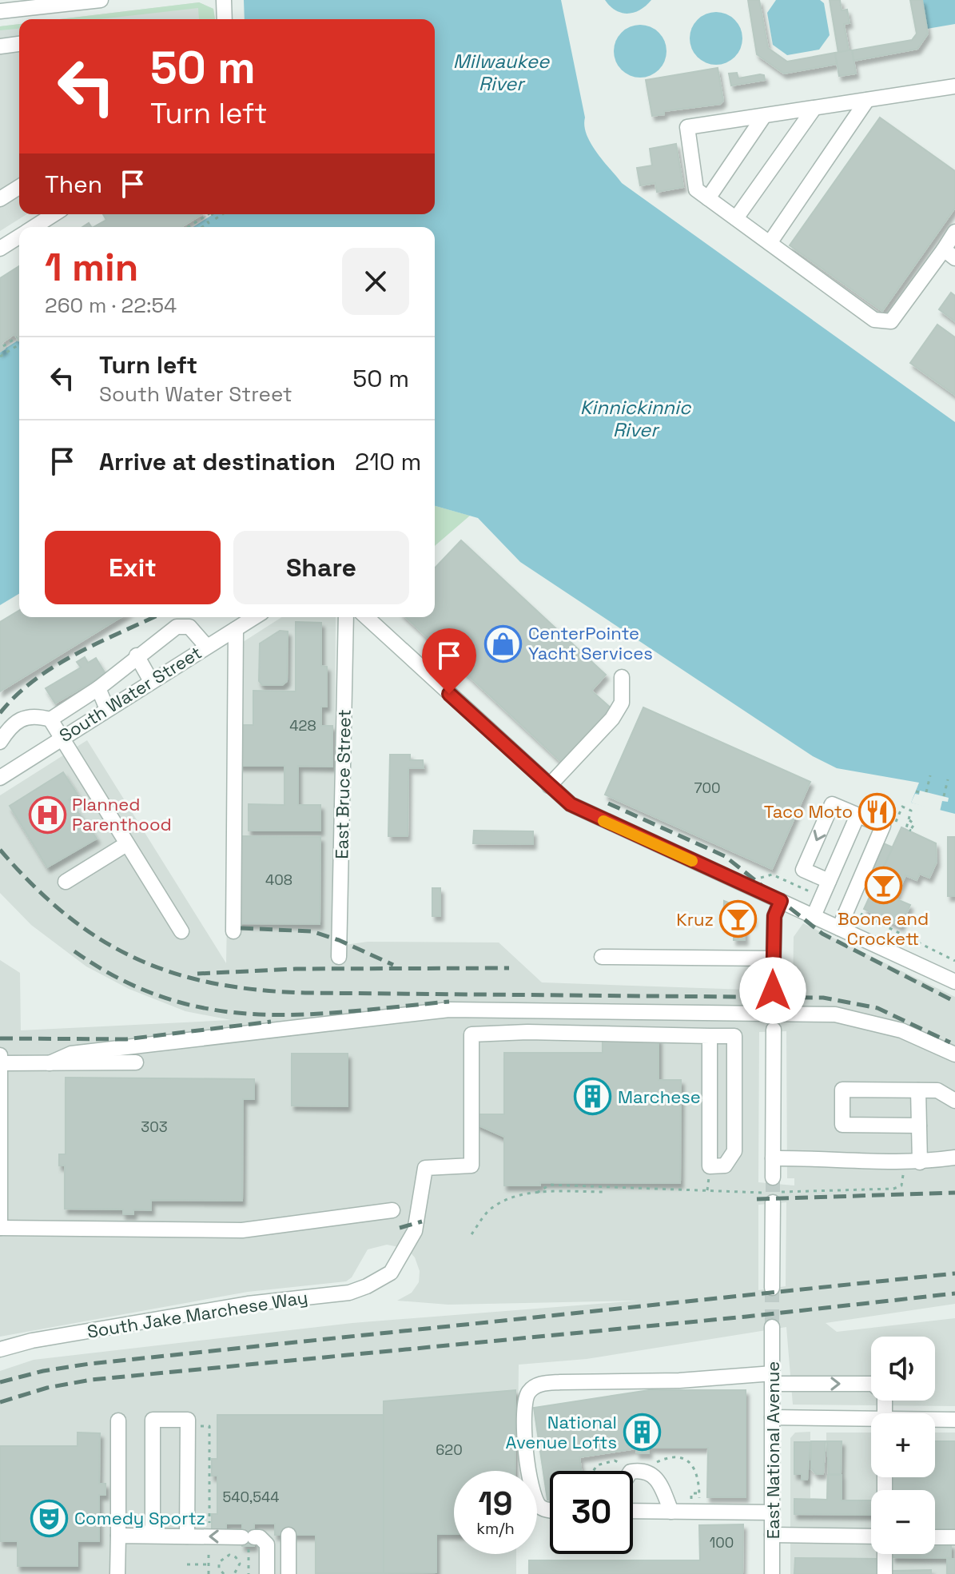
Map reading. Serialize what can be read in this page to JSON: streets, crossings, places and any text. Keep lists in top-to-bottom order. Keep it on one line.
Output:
{"streets":{"street":["South Water Street","East Bruce Street","South Jake Marchese Way","East National Avenue"]},"water":["Milwaukee River","Kinnickinnic River"],"places":{"shop":["CenterPointe Yacht Services"],"restaurant":["Taco Moto"],"hospital":["Planned Parenthood"],"bar":["Boone and Crockett","Kruz"],"building":["Marchese","National Avenue Lofts"],"theatre":["Comedy Sportz"]},"house_numbers":["428","700","408","303","620","540,544","100"],"page":{"turn":["50 m","Turn left"],"then":"Then","heading":["1 min","260 m · 22:54"],"list":[{"name":"Turn left","note":"South Water Street","value":"50 m"},{"name":"Arrive at destination","value":"210 m"}],"buttons":["Exit","Share"],"map_buttons":["+","−"],"speed":"19 km/h","limit":"30"}}
